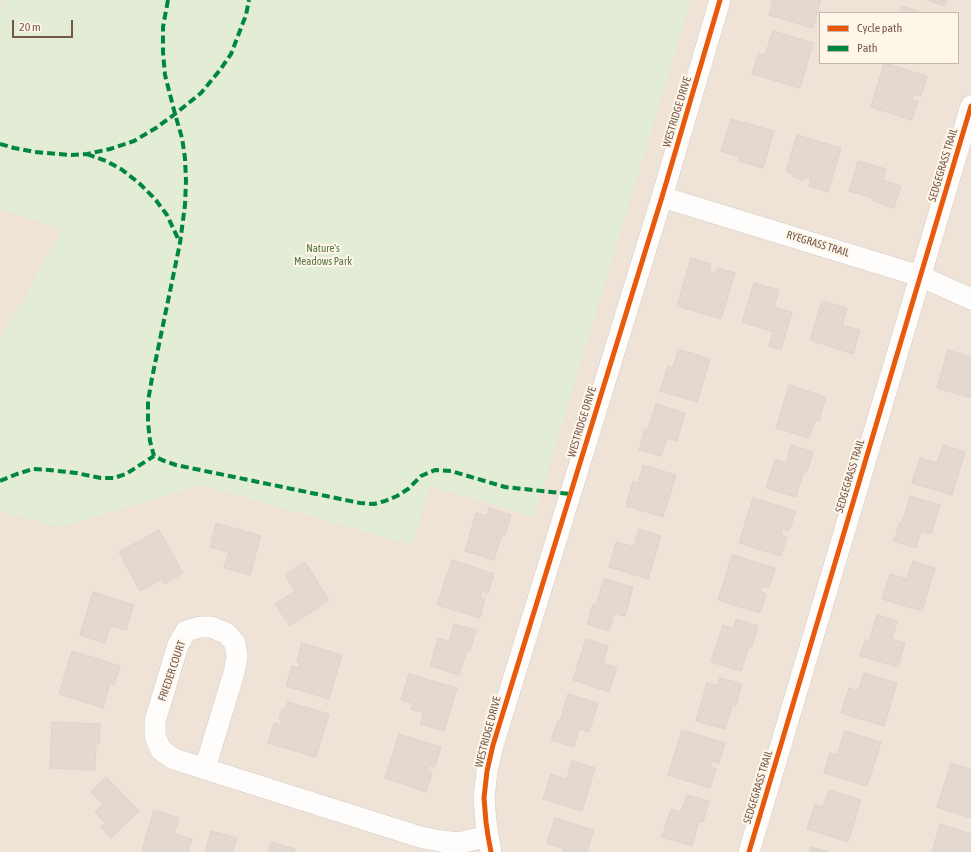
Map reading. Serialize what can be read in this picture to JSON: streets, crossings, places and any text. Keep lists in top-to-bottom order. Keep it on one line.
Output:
{"streets":{"street":["WESTRIDGE DRIVE","SEDGEGRASS TRAIL","RYEGRASS TRAIL","FRIEDER COURT"]},"crossings":[["WESTRIDGE DRIVE","RYEGRASS TRAIL"],["WESTRIDGE DRIVE","FRIEDER COURT"],["SEDGEGRASS TRAIL","RYEGRASS TRAIL"]],"parks":["Nature's Meadows Park"],"legend":["Cycle path","Path"],"scale_bar":"20 m"}
